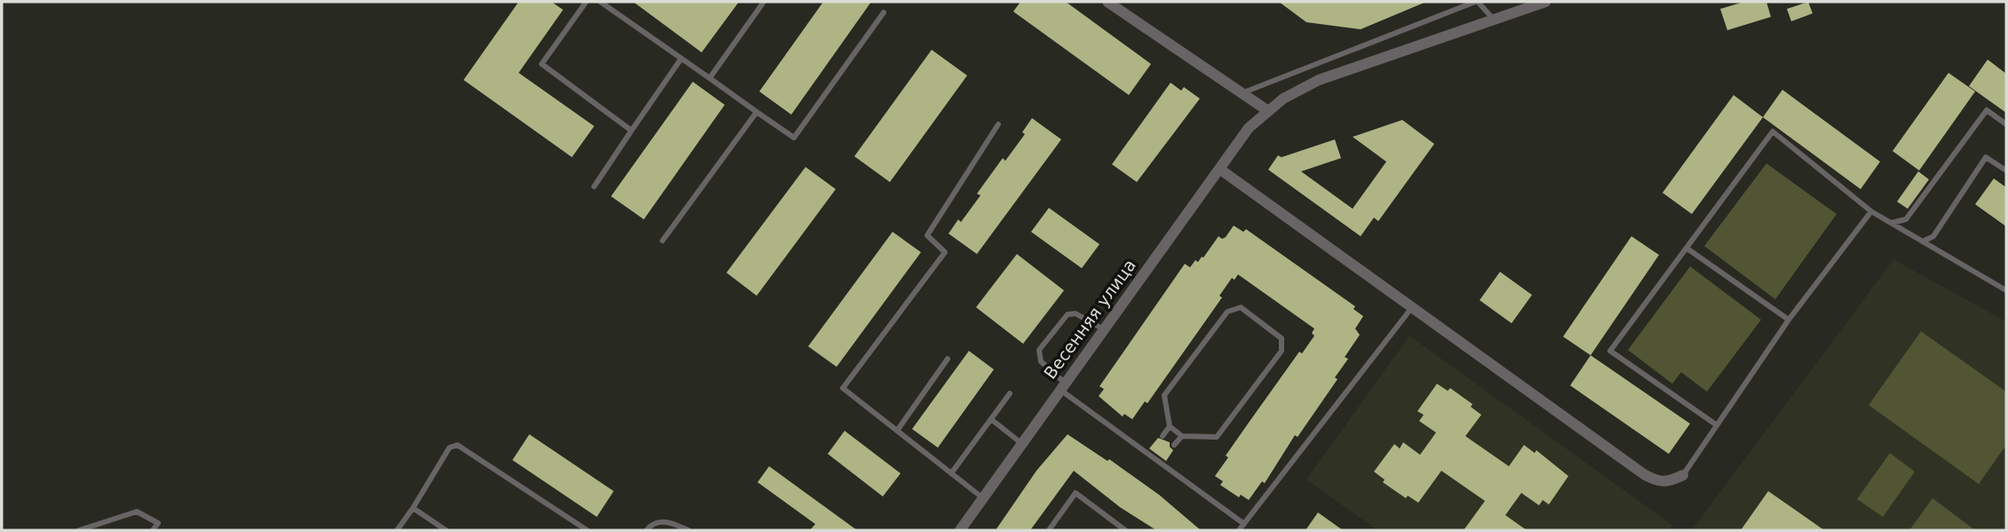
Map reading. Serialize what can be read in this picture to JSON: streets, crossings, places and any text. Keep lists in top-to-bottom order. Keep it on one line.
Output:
{"streets":{"street":["Весенняя улица"]}}
